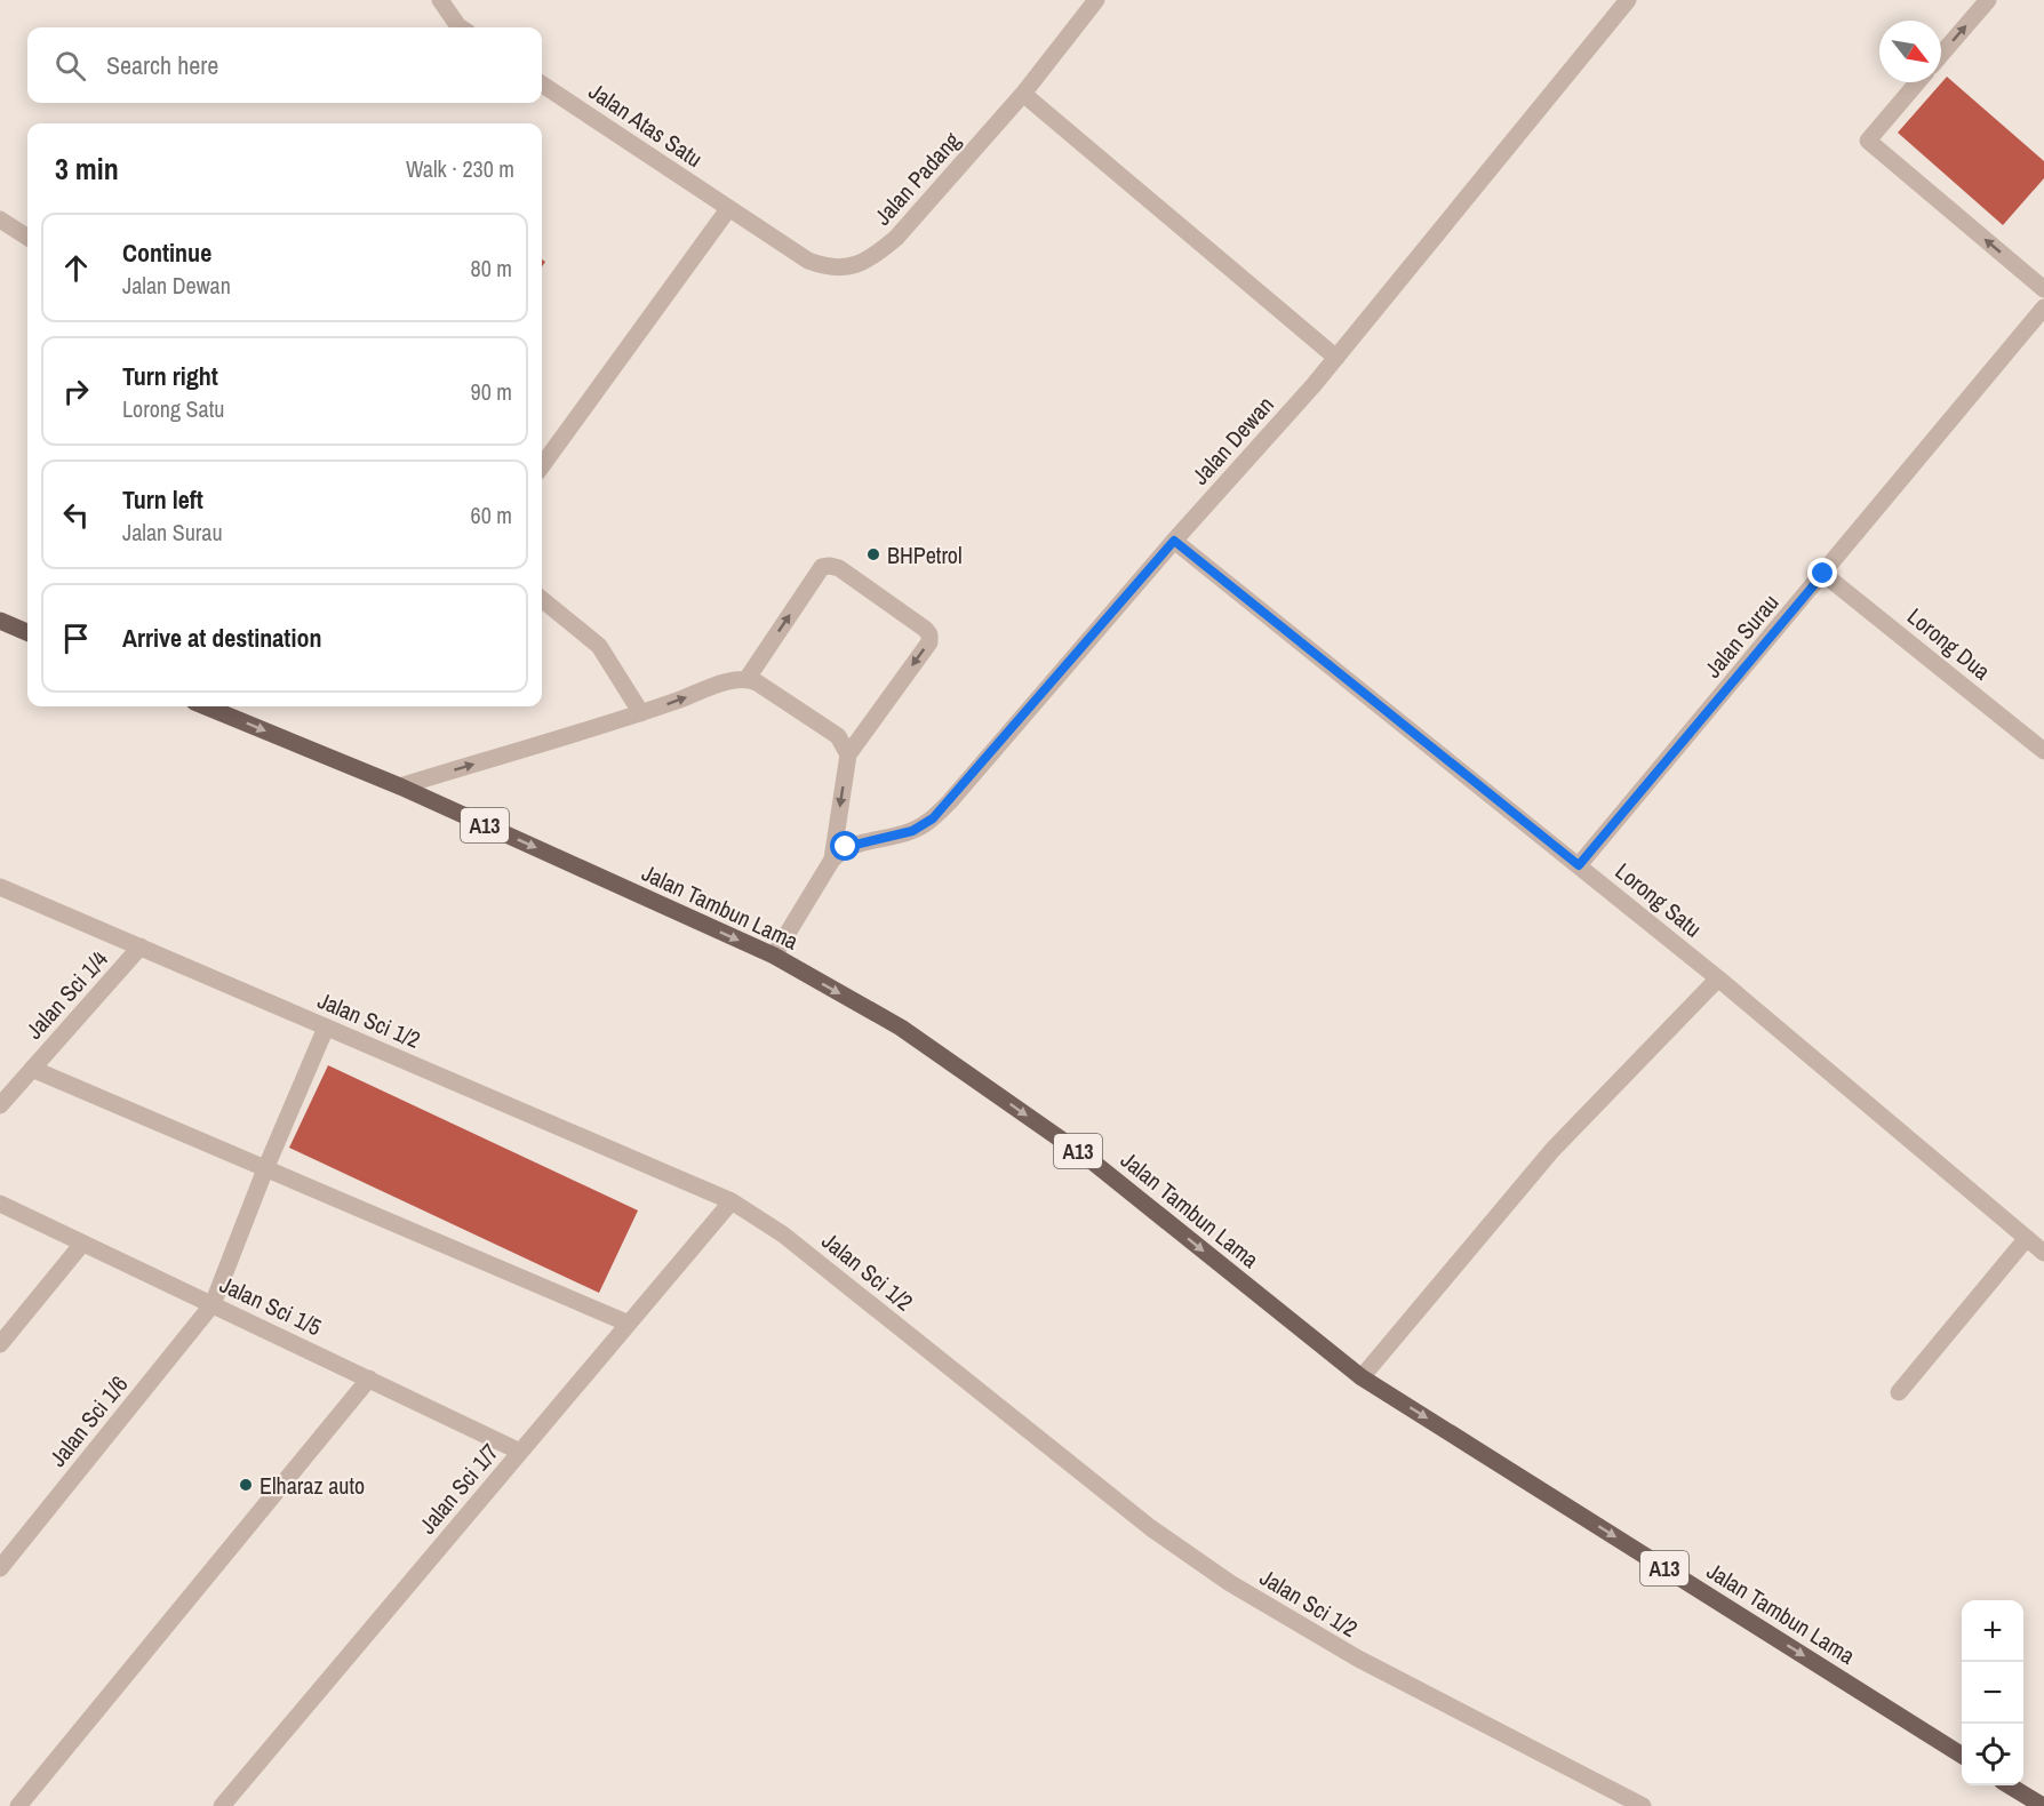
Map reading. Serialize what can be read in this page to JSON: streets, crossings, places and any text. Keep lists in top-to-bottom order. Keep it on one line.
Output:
{"streets":{"main road":["A13","Jalan Tambun Lama"],"street":["Jalan Atas Satu","Jalan Padang","Jalan Dewan","Jalan Surau","Lorong Dua","Lorong Satu","Jalan Sci 1/4","Jalan Sci 1/2","Jalan Sci 1/5","Jalan Sci 1/6","Jalan Sci 1/7"]},"crossings":[["Jalan Atas Satu","Jalan Padang"],["Jalan Dewan","Lorong Satu"],["Jalan Surau","Lorong Dua"],["Jalan Surau","Lorong Satu"],["Jalan Sci 1/4","Jalan Sci 1/2"],["Jalan Sci 1/2","Jalan Sci 1/6"],["Jalan Sci 1/2","Jalan Sci 1/7"],["Jalan Sci 1/5","Jalan Sci 1/6"],["Jalan Sci 1/5","Jalan Sci 1/7"]],"one_way":["Jalan Tambun Lama"],"places":["BHPetrol","Elharaz auto"],"north":"bottom right","page":{"search":"Search here","heading":["3 min","Walk · 230 m"],"list":[["Continue","Jalan Dewan","80 m"],["Turn right","Lorong Satu","90 m"],["Turn left","Jalan Surau","60 m"],"Arrive at destination"],"map_buttons":["+","−"]}}
